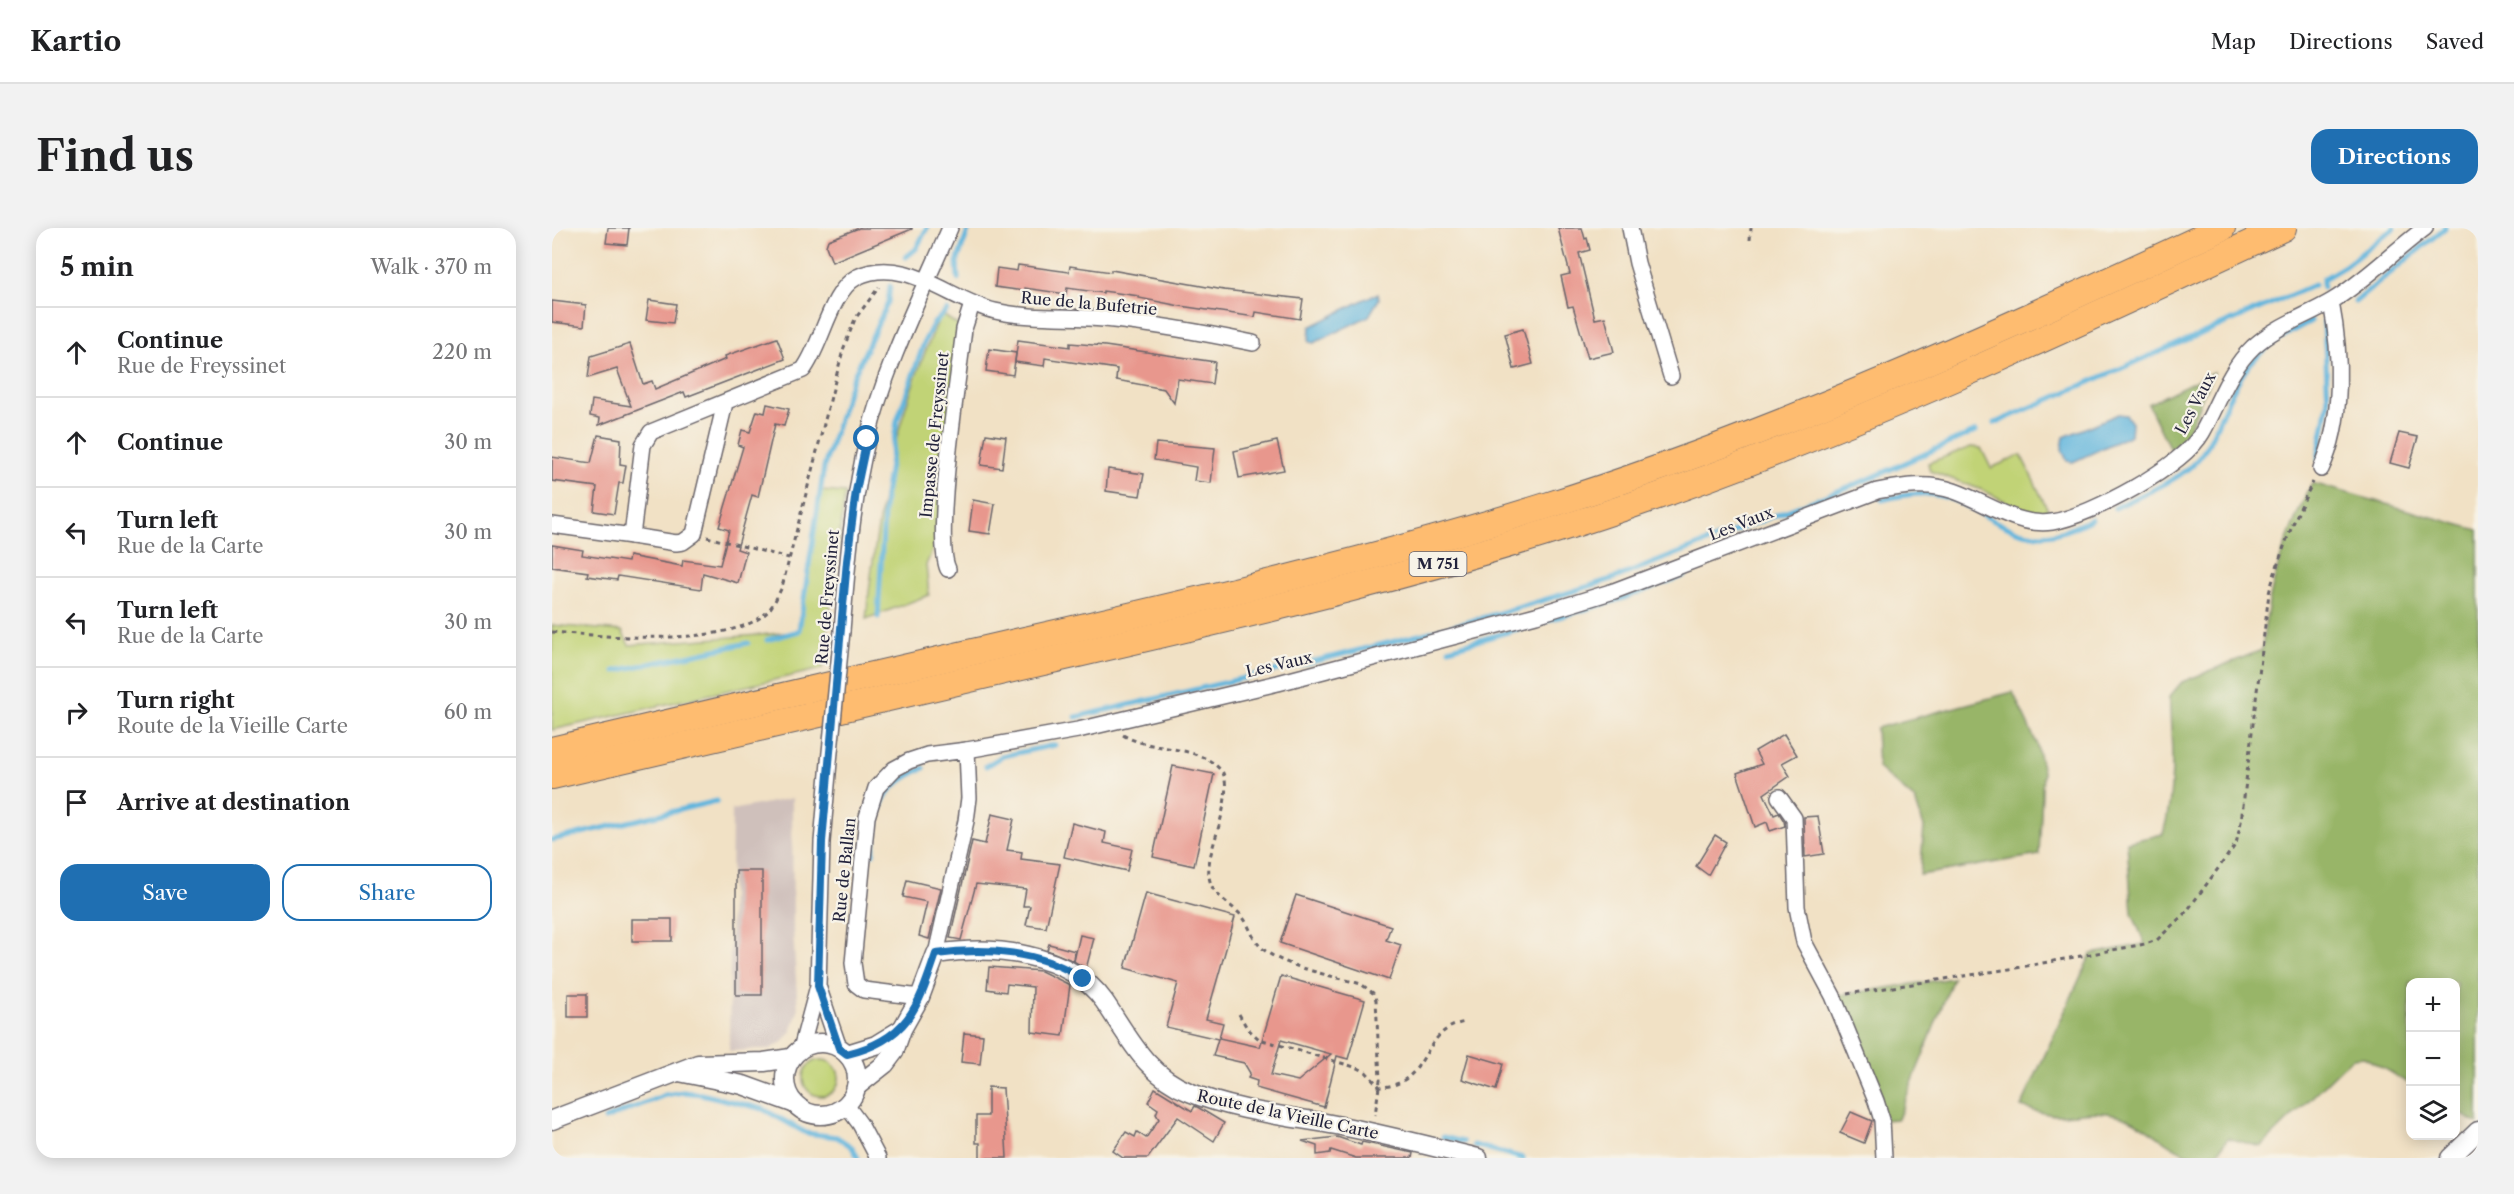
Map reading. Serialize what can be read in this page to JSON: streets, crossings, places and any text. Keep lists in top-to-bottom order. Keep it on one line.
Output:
{"streets":{"highway":["M 751"],"street":["Rue de la Bufetrie","Les Vaux","Impasse de Freyssinet","Rue de Freyssinet","Rue de Ballan","Route de la Vieille Carte"]},"crossings":[["Rue de la Bufetrie","Impasse de Freyssinet"],["Rue de la Bufetrie","Rue de Freyssinet"],["Les Vaux","Rue de Ballan"]],"page":{"header":"Kartio","nav":["Map","Directions","Saved"],"buttons":["Directions",["Save","Share"]],"title":"Find us","heading":["5 min","Walk · 370 m"],"list":[["Continue","Rue de Freyssinet","220 m"],["Continue","30 m"],["Turn left","Rue de la Carte","30 m"],["Turn left","Rue de la Carte","30 m"],["Turn right","Route de la Vieille Carte","60 m"],"Arrive at destination"],"map_buttons":["+","−"]}}
